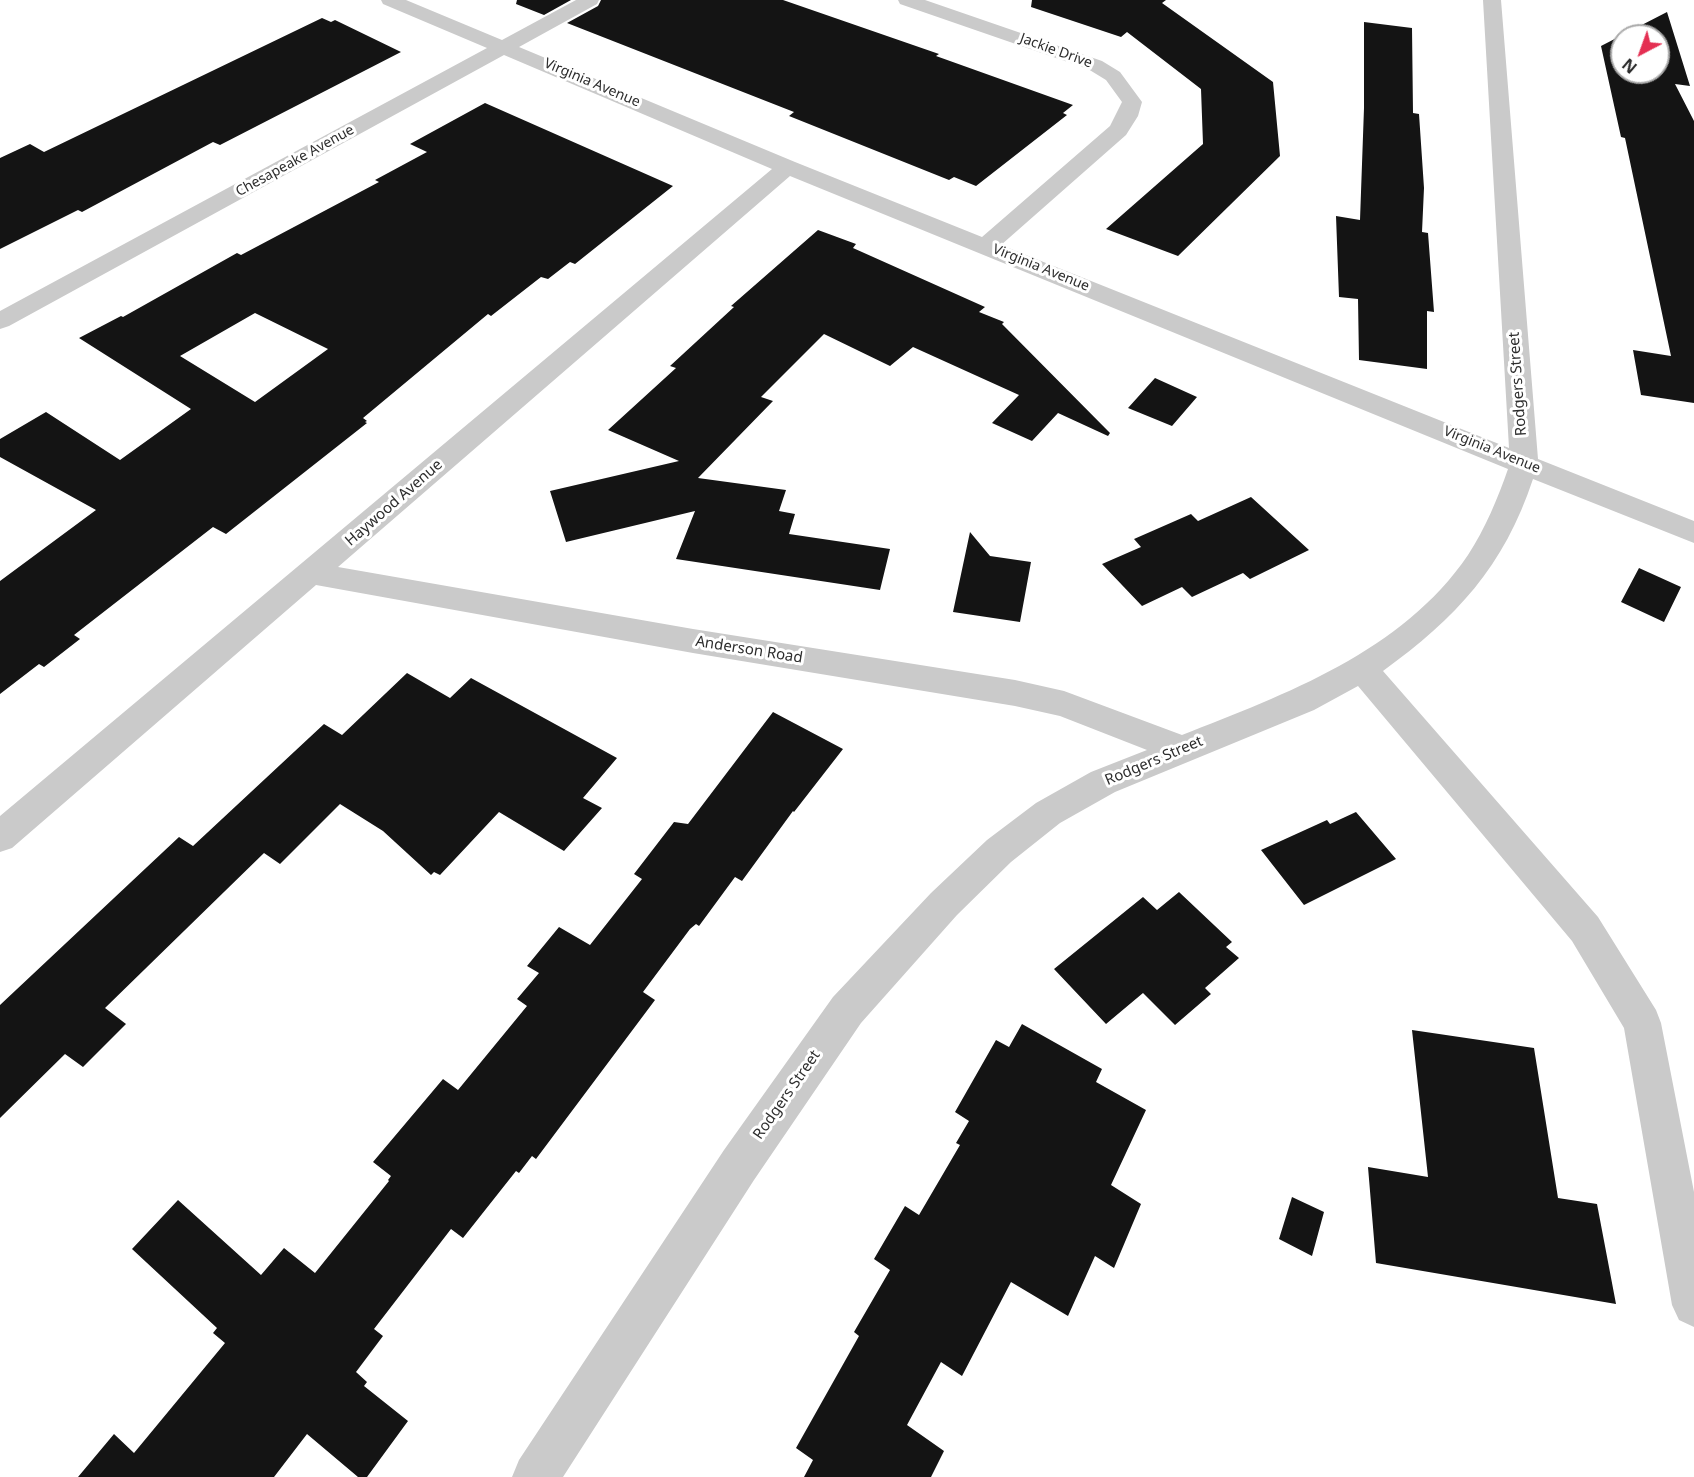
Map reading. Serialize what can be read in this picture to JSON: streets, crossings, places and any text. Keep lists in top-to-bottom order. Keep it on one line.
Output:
{"streets":{"street":["Jackie Drive","Virginia Avenue","Chesapeake Avenue","Rodgers Street","Haywood Avenue","Anderson Road"]},"crossings":[["Jackie Drive","Virginia Avenue"],["Virginia Avenue","Chesapeake Avenue"],["Virginia Avenue","Rodgers Street"],["Virginia Avenue","Haywood Avenue"],["Rodgers Street","Anderson Road"],["Haywood Avenue","Anderson Road"]],"north":"bottom left"}
